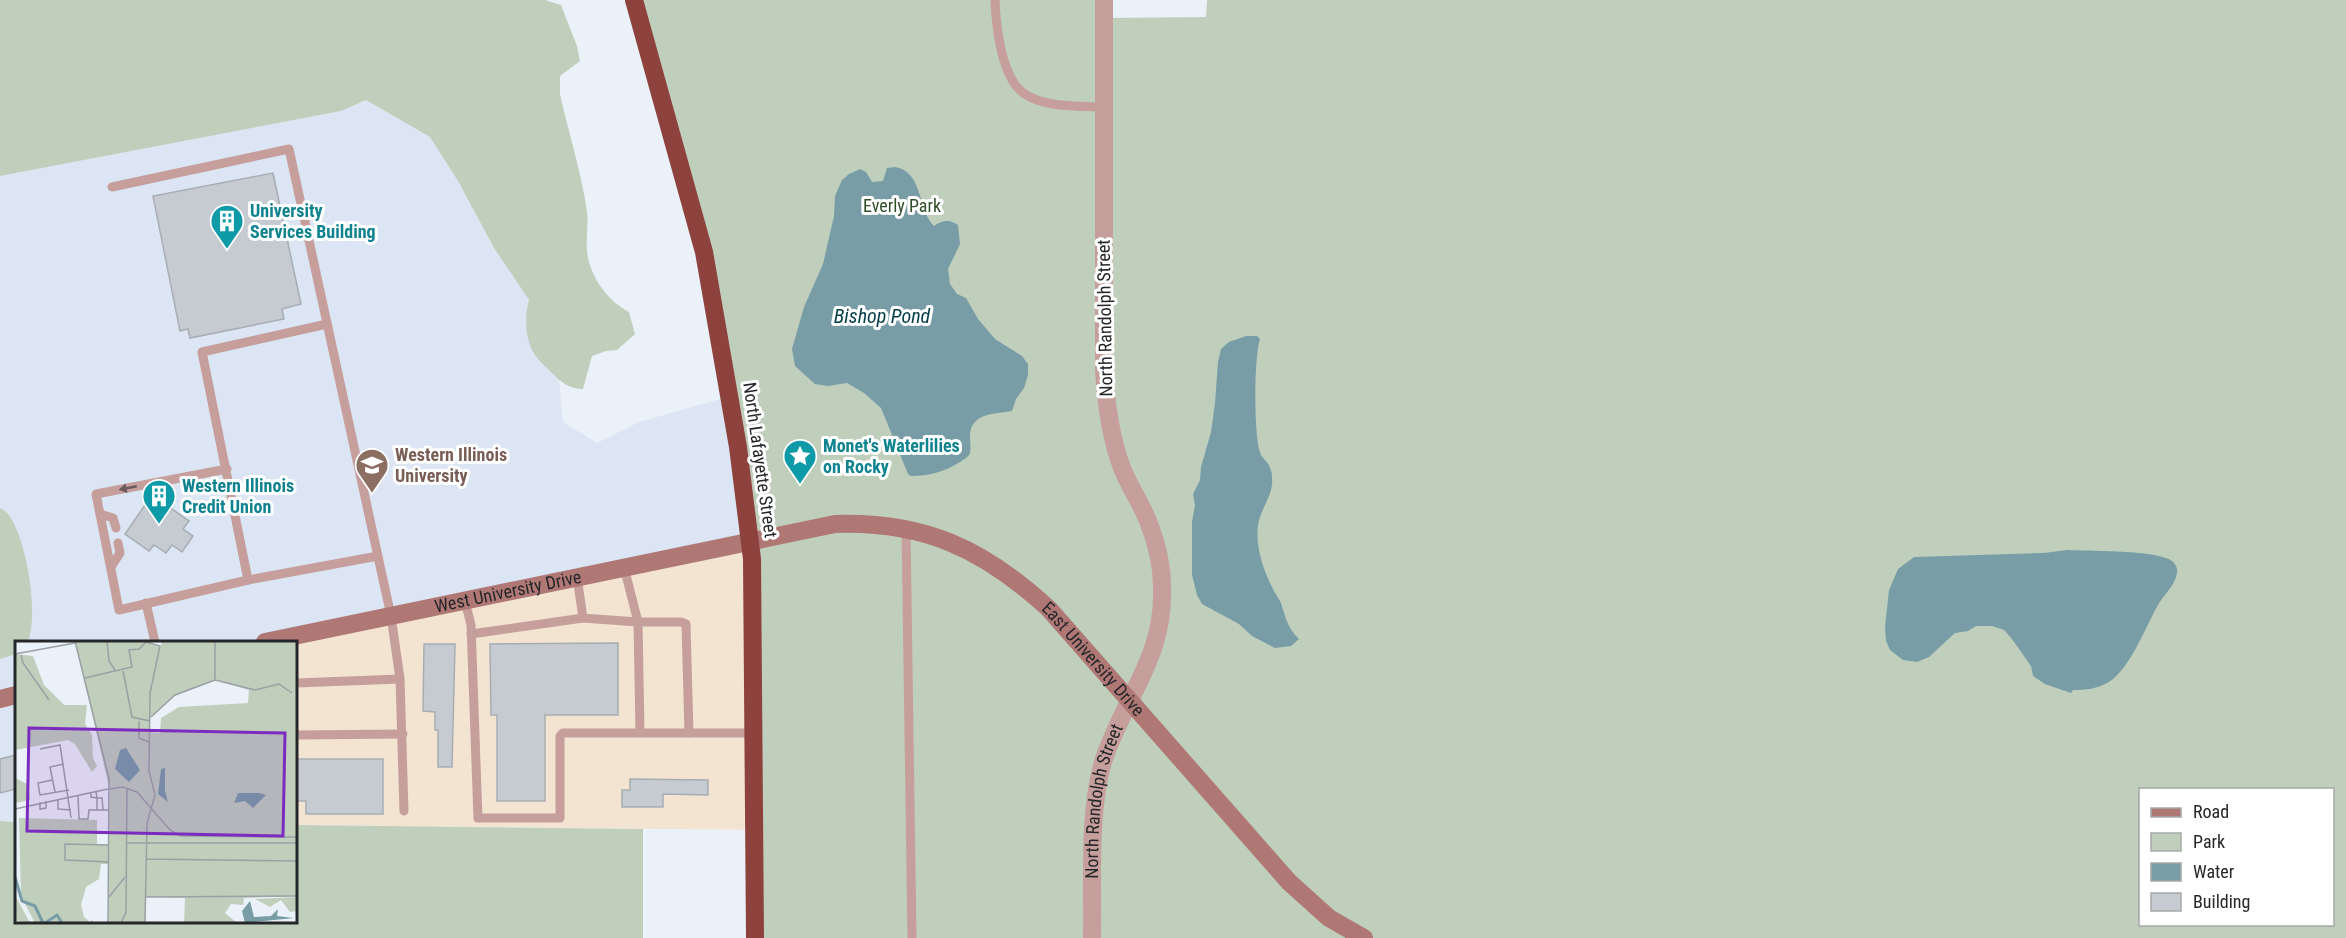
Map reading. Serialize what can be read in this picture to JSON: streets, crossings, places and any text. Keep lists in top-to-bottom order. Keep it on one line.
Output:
{"streets":{"highway":["North Lafayette Street"],"main road":["West University Drive","East University Drive"],"street":["North Randolph Street"]},"crossings":[["North Randolph Street","East University Drive"],["North Lafayette Street","West University Drive"],["North Lafayette Street","East University Drive"],["West University Drive","East University Drive"]],"water":["Bishop Pond"],"parks":["Everly Park"],"places":{"building":["University Services Building","Western Illinois Credit Union"],"place":["Monet's Waterlilies on Rocky"],"school or university":["Western Illinois University"]},"legend":["Road","Park","Water","Building"]}
